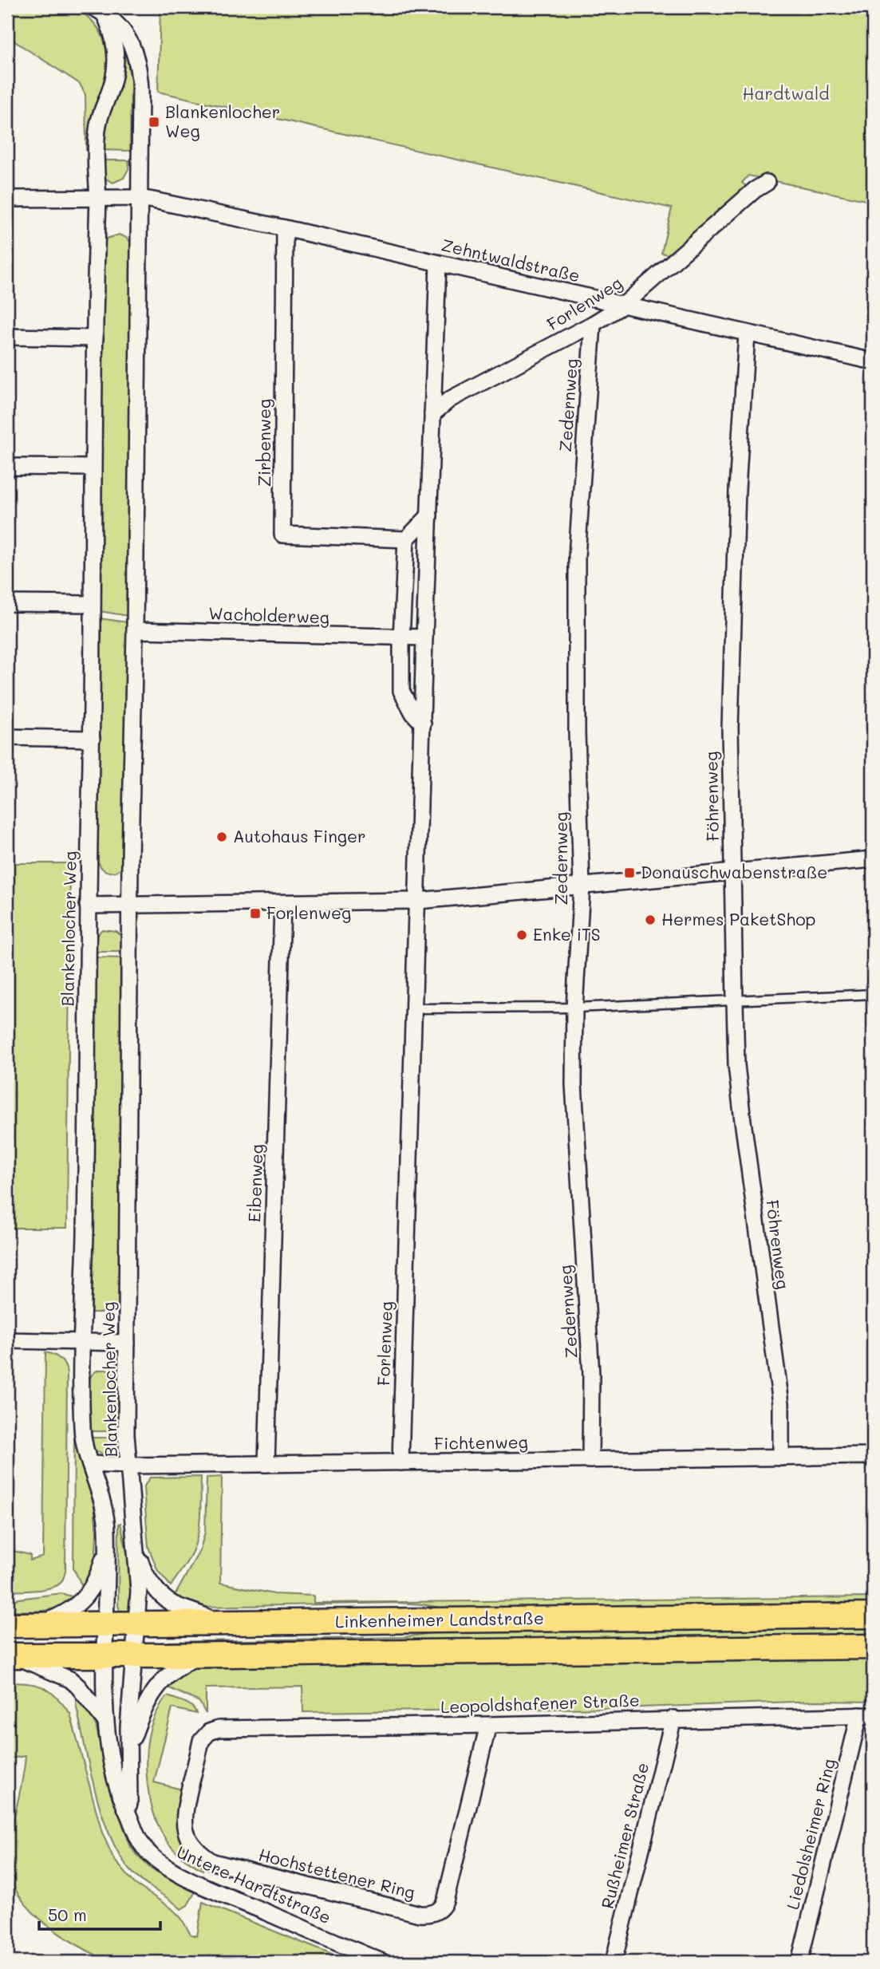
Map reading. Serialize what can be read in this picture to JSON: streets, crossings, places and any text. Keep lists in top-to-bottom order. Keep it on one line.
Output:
{"streets":{"main road":["Linkenheimer Landstraße"],"street":["Zehntwaldstraße","Forlenweg","Zedernweg","Zirbenweg","Wacholderweg","Föhrenweg","Blankenlocher Weg","Eibenweg","Fichtenweg","Leopoldshafener Straße","Liedolsheimer Ring","Rußheimer Straße","Hochstettener Ring","Untere Hardtstraße"]},"crossings":[["Zehntwaldstraße","Forlenweg"],["Zehntwaldstraße","Zirbenweg"],["Zehntwaldstraße","Föhrenweg"],["Zehntwaldstraße","Blankenlocher Weg"],["Forlenweg","Zedernweg"],["Forlenweg","Fichtenweg"],["Zedernweg","Fichtenweg"],["Wacholderweg","Blankenlocher Weg"],["Föhrenweg","Fichtenweg"],["Blankenlocher Weg","Fichtenweg"],["Blankenlocher Weg","Linkenheimer Landstraße"],["Blankenlocher Weg","Untere Hardtstraße"],["Eibenweg","Fichtenweg"],["Linkenheimer Landstraße","Untere Hardtstraße"],["Leopoldshafener Straße","Liedolsheimer Ring"],["Leopoldshafener Straße","Rußheimer Straße"],["Leopoldshafener Straße","Hochstettener Ring"]],"parks":["Hardtwald"],"places":{"transit":["Blankenlocher Weg","Donauschwabenstraße","Forlenweg"],"other":["Autohaus Finger","Hermes PaketShop","Enke iTS"]},"scale_bar":"50 m"}
